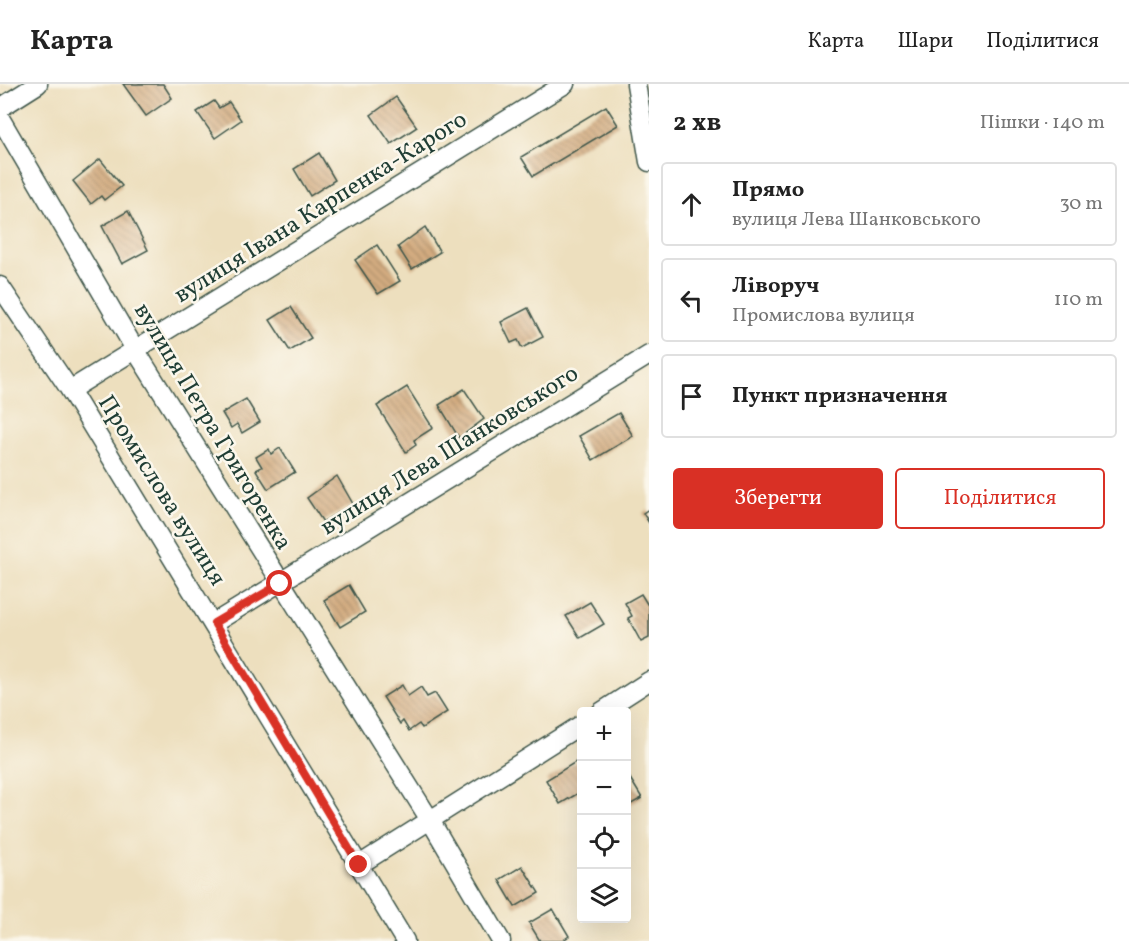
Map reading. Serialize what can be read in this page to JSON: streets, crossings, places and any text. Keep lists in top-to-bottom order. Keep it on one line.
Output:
{"streets":{"street":["вулиця Івана Карпенка-Карого","вулиця Петра Григоренка","вулиця Лева Шанковського","Промислова вулиця"]},"crossings":[["вулиця Івана Карпенка-Карого","вулиця Петра Григоренка"],["вулиця Івана Карпенка-Карого","Промислова вулиця"],["вулиця Петра Григоренка","вулиця Лева Шанковського"],["вулиця Лева Шанковського","Промислова вулиця"]],"page":{"header":"Карта","nav":["Карта","Шари","Поділитися"],"heading":["2 хв","Пішки · 140 m"],"list":[["Прямо","вулиця Лева Шанковського","30 m"],["Ліворуч","Промислова вулиця","110 m"],"Пункт призначення"],"buttons":["Зберегти","Поділитися"],"map_buttons":["+","−"]}}
